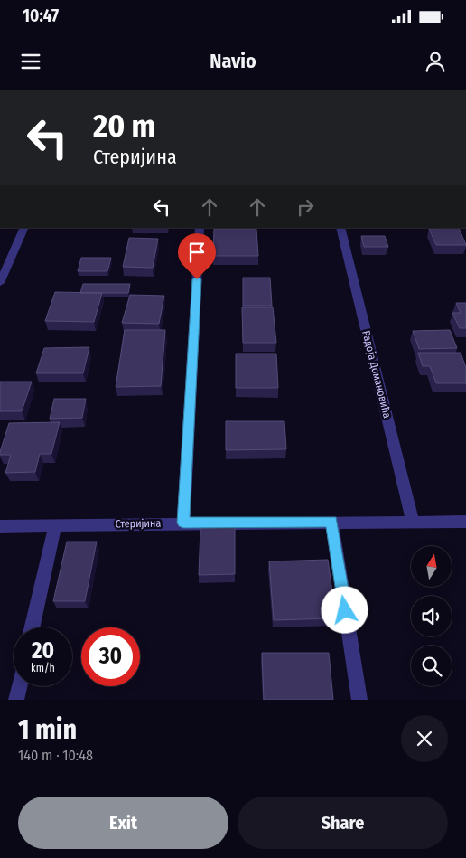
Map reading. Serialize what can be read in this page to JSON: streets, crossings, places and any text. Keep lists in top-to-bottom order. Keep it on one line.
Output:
{"streets":{"street":["Радоја Домановића","Стеријина"]},"crossings":[["Радоја Домановића","Стеријина"]],"north":"top","page":{"status":"10:47","header":"Navio","turn":["20 m","Стеријина"],"speed":"20 km/h","limit":"30","heading":["1 min","140 m · 10:48"],"buttons":["Exit","Share"]}}
